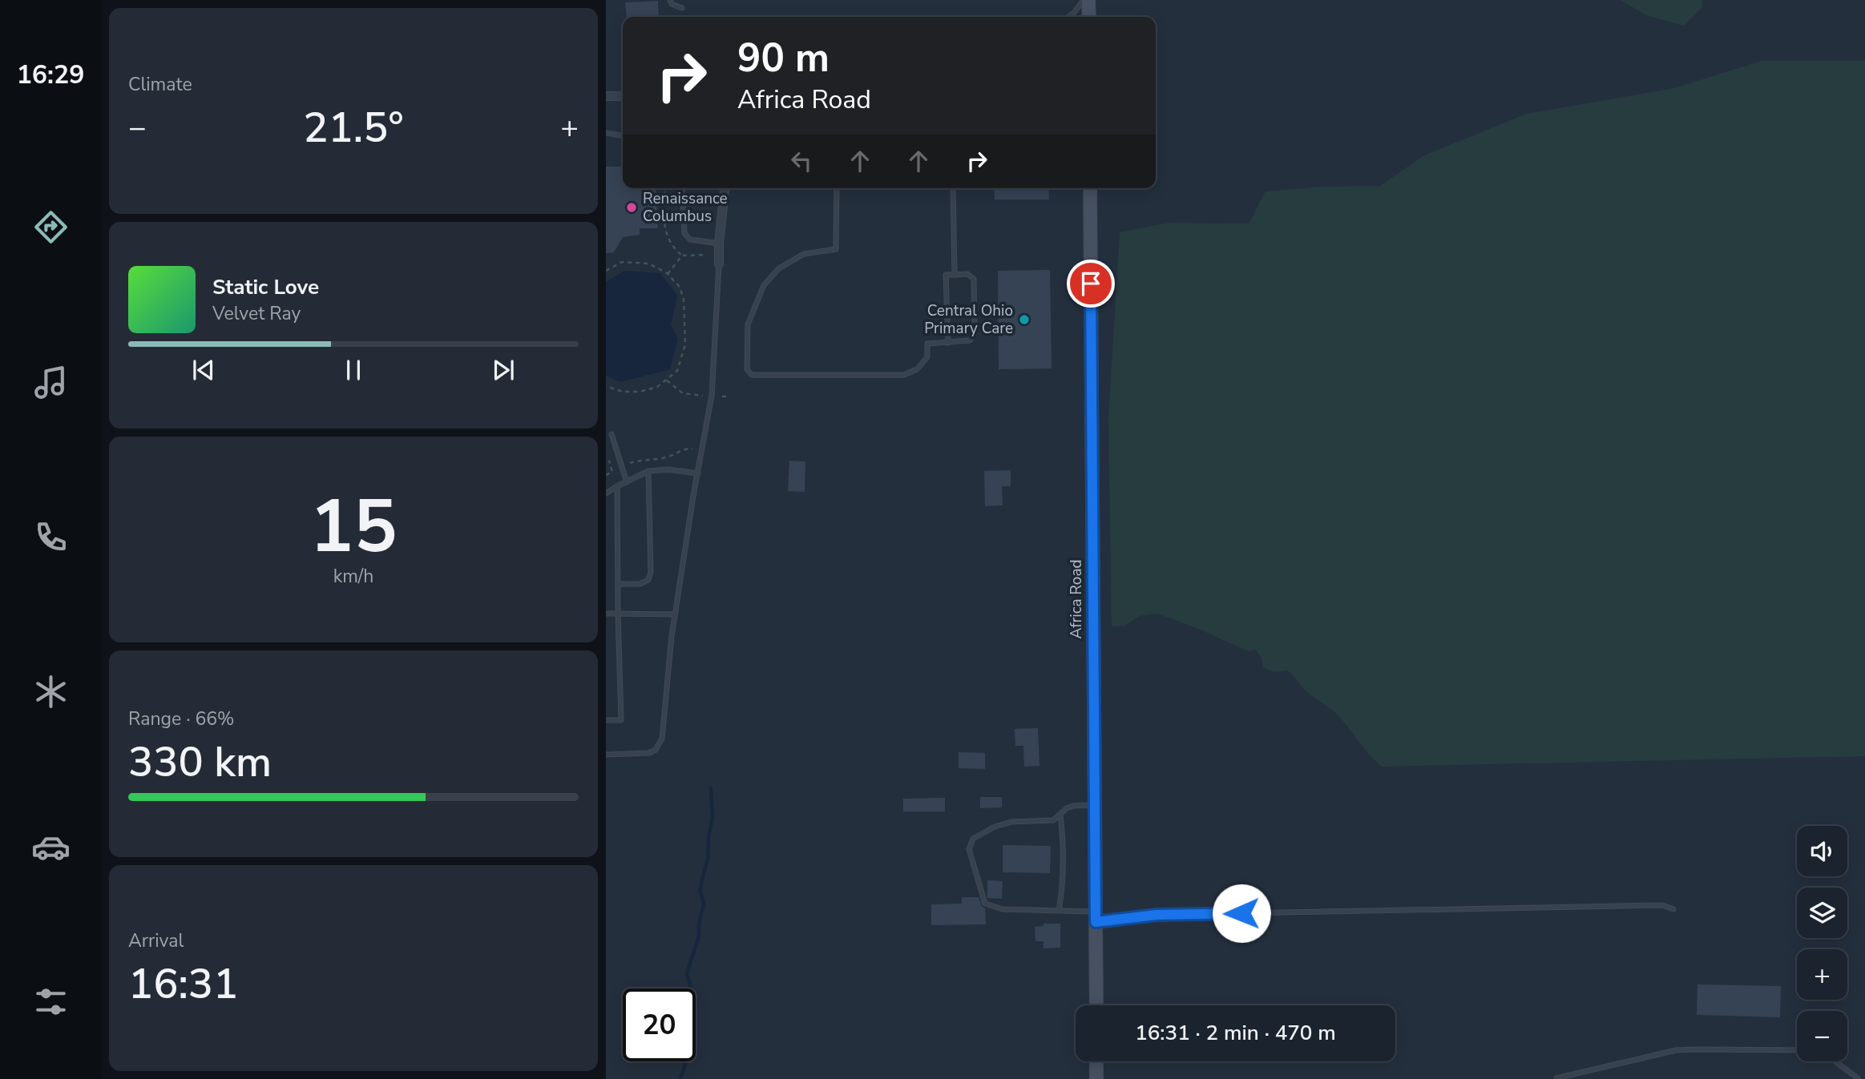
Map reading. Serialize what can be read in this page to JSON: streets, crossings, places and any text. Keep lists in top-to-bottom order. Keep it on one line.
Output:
{"streets":{"street":["Africa Road"]},"places":["Renaissance Columbus","Central Ohio Primary Care"],"page":{"tabs":"16:29","tile":["Climate",["15","km/h"],["Range · 66%","330 km"],["Arrival","16:31"]],"turn":["90 m","Africa Road"],"heat":["−","21.5°","+"],"song":["Static Love","Velvet Ray"],"map_buttons":["+","−"],"limit":"20","trip":"16:31 · 2 min · 470 m"}}
